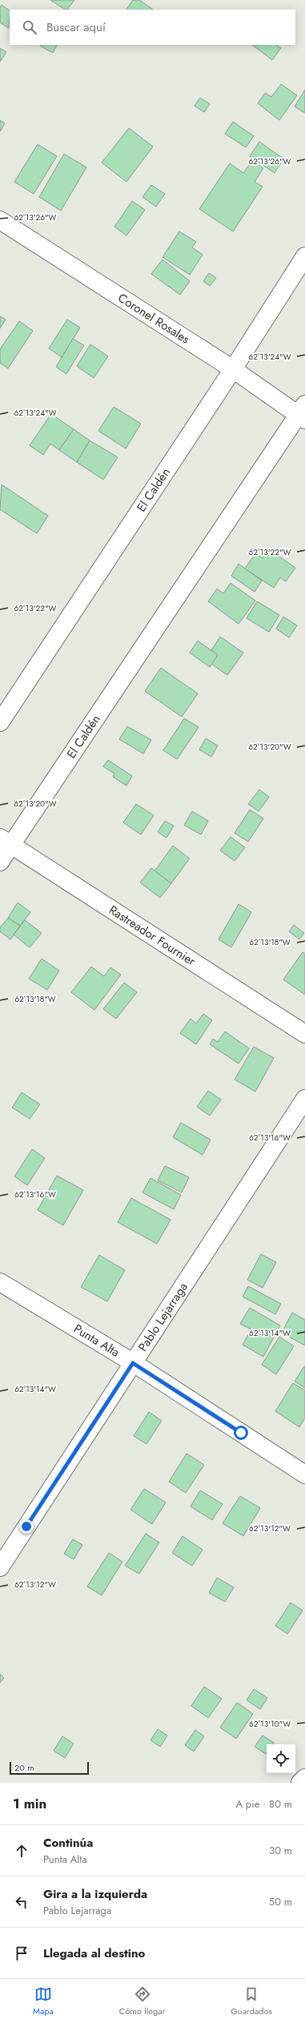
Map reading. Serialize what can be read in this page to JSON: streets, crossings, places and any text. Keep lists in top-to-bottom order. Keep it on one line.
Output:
{"streets":{"street":["Coronel Rosales","El Caldén","Rastreador Fournier","Pablo Lejarraga","Punta Alta"]},"crossings":[["Coronel Rosales","El Caldén"],["El Caldén","Rastreador Fournier"],["Pablo Lejarraga","Punta Alta"]],"scale_bar":"20 m","page":{"search":"Buscar aquí","scale":"20 m","heading":["1 min","A pie · 80 m"],"list":[["Continúa","Punta Alta","30 m"],["Gira a la izquierda","Pablo Lejarraga","50 m"],"Llegada al destino"],"nav":["Mapa","Cómo llegar","Guardados"]},"coordinates":["62°13'26\"W","62°13'24\"W","62°13'22\"W","62°13'20\"W","62°13'18\"W","62°13'16\"W","62°13'14\"W","62°13'12\"W","62°13'10\"W"]}
